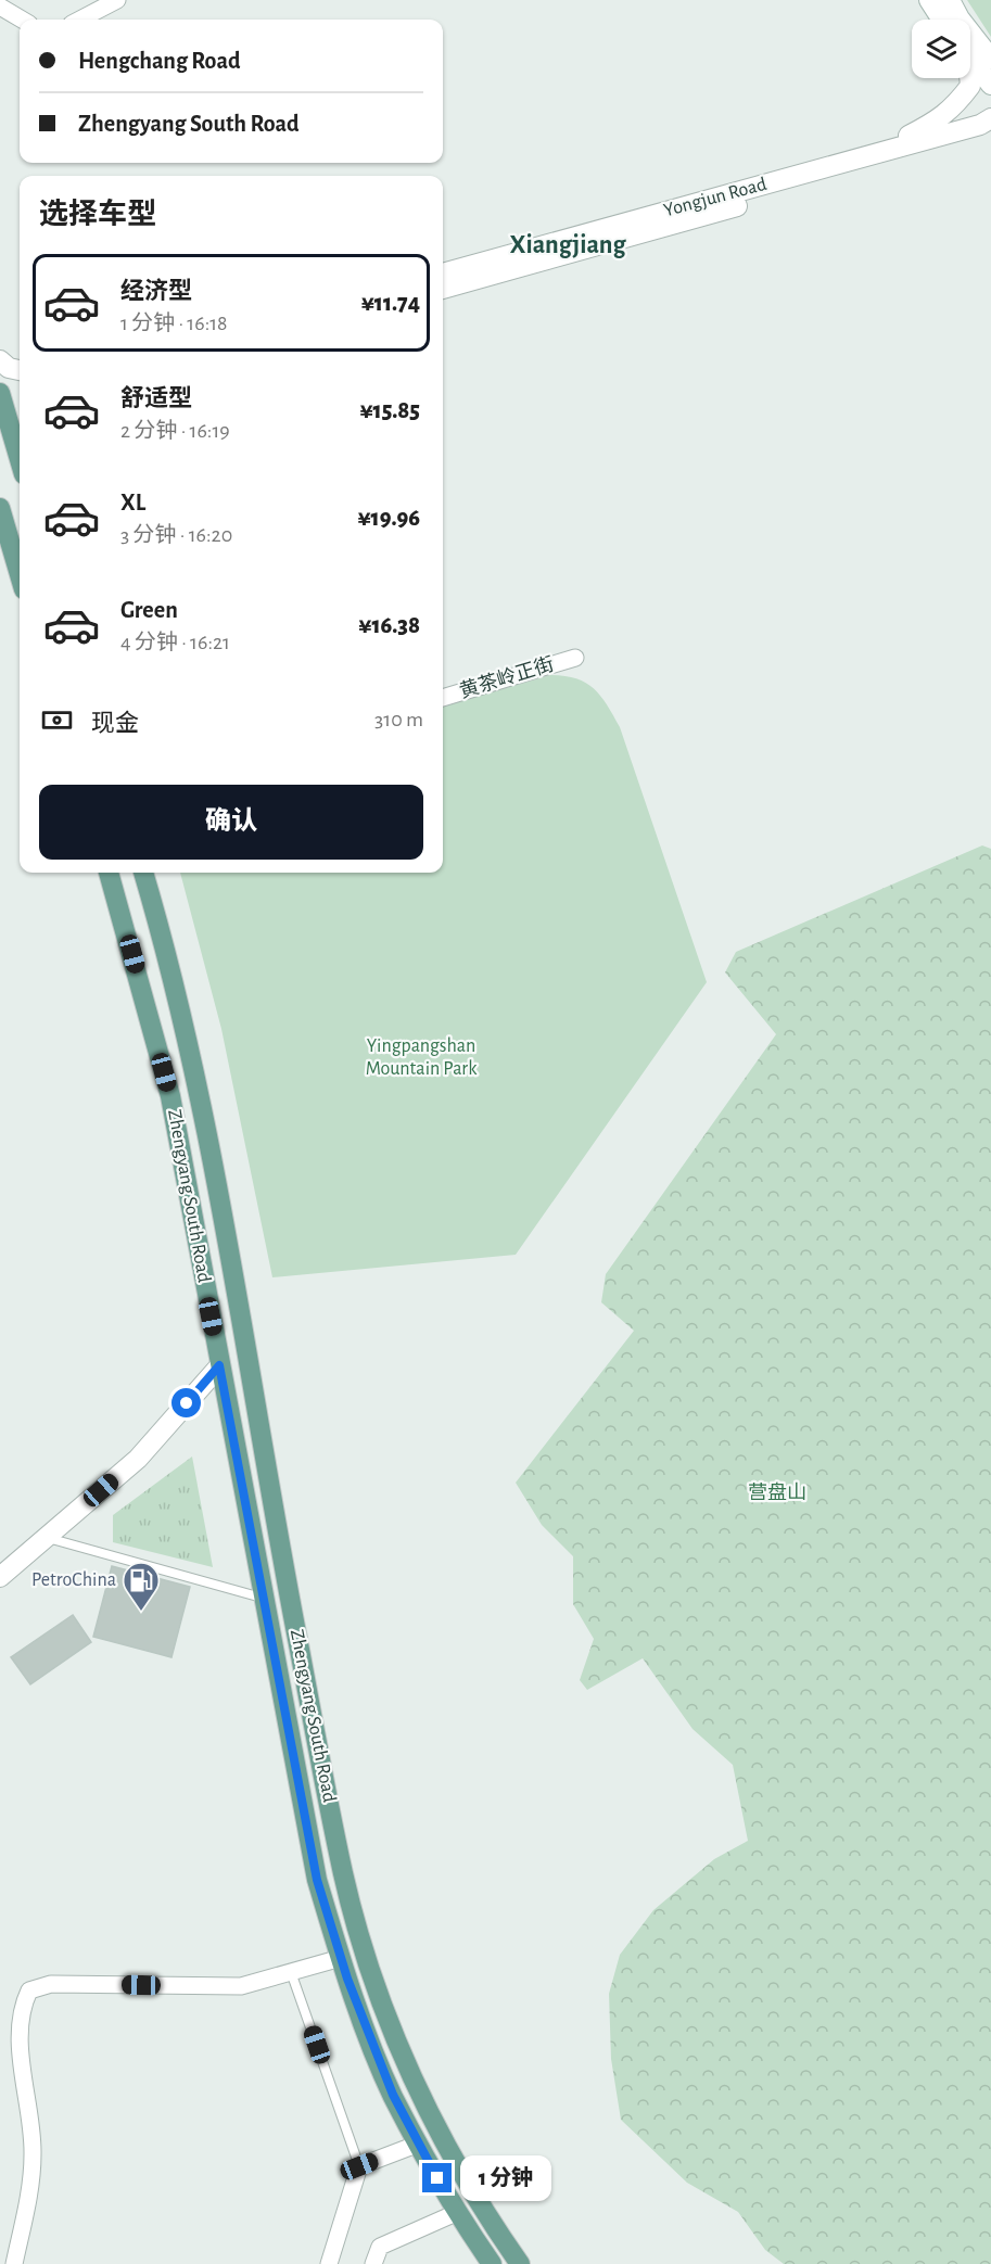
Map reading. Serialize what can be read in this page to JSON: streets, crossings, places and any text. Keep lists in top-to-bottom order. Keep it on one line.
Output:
{"streets":{"main road":["Zhengyang South Road"],"street":["Yongjun Road","黄茶岭正街"]},"districts":["Xiangjiang"],"parks":["Yingpangshan Mountain Park","营盘山"],"places":{"fuel station":["PetroChina"]},"page":{"banner":["Hengchang Road","Zhengyang South Road"],"heading":"选择车型","list":[{"name":"经济型","note":"1 分钟 · 16:18","value":"¥11.74"},{"name":"舒适型","note":"2 分钟 · 16:19","value":"¥15.85"},{"name":"XL","note":"3 分钟 · 16:20","value":"¥19.96"},{"name":"Green","note":"4 分钟 · 16:21","value":"¥16.38"}],"pay":["现金","310 m"],"buttons":"确认","bubble":"1 分钟"}}
